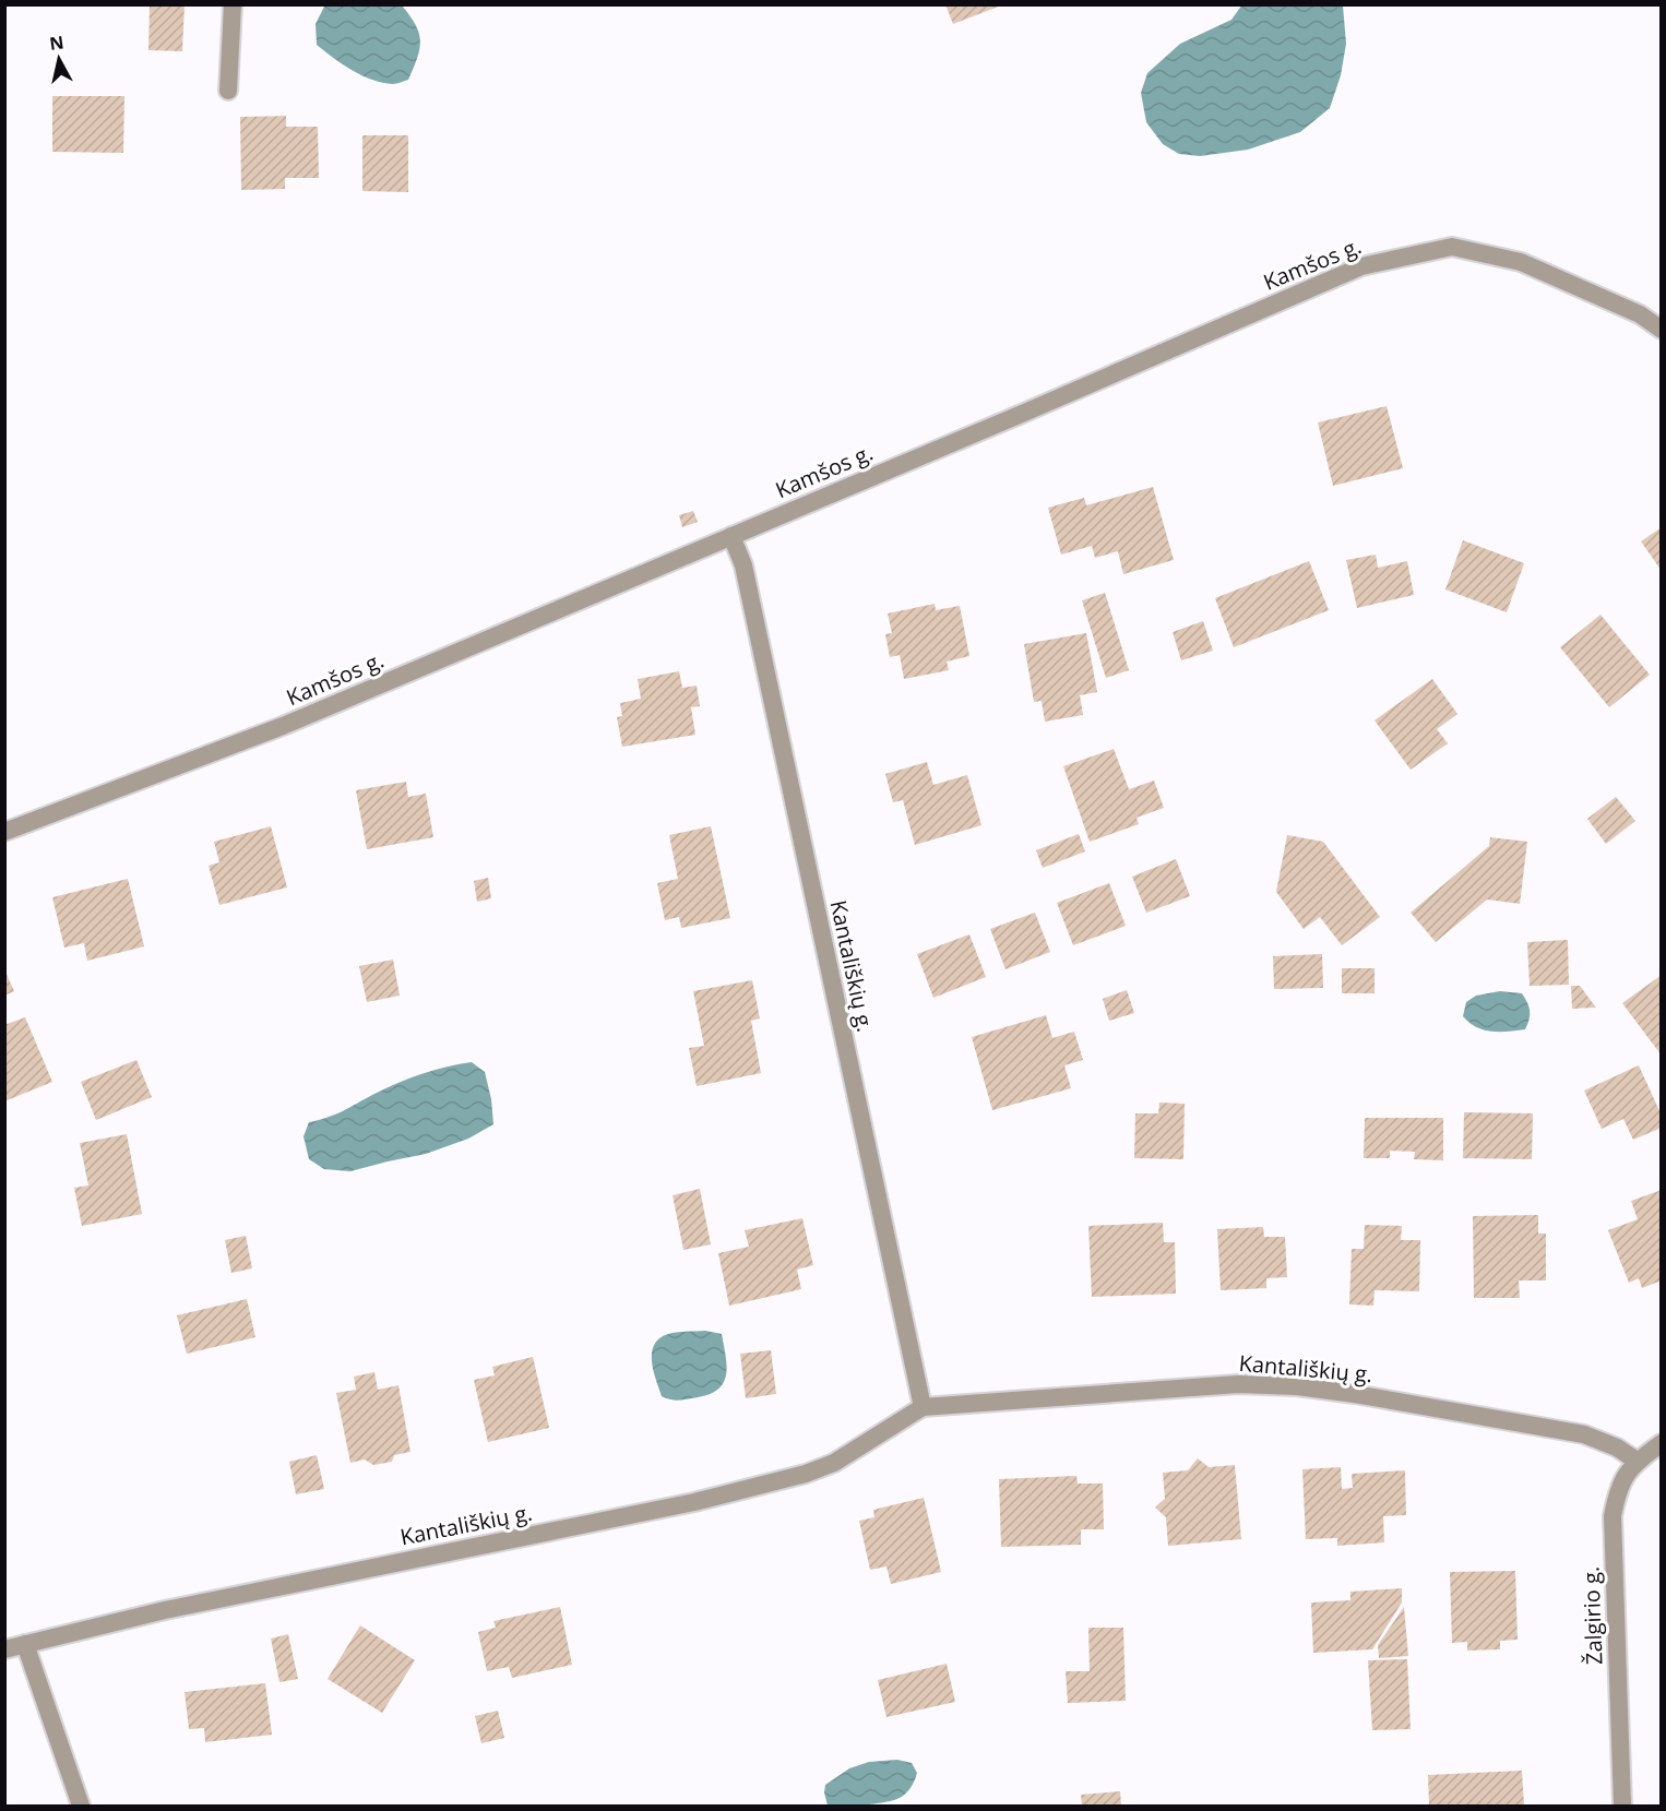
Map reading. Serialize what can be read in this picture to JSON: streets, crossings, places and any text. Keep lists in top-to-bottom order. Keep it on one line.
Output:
{"streets":{"street":["Kamšos g.","Kantališkių g.","Žalgirio g."]},"crossings":[["Kamšos g.","Kantališkių g."],["Kantališkių g.","Žalgirio g."]],"north":"top"}
